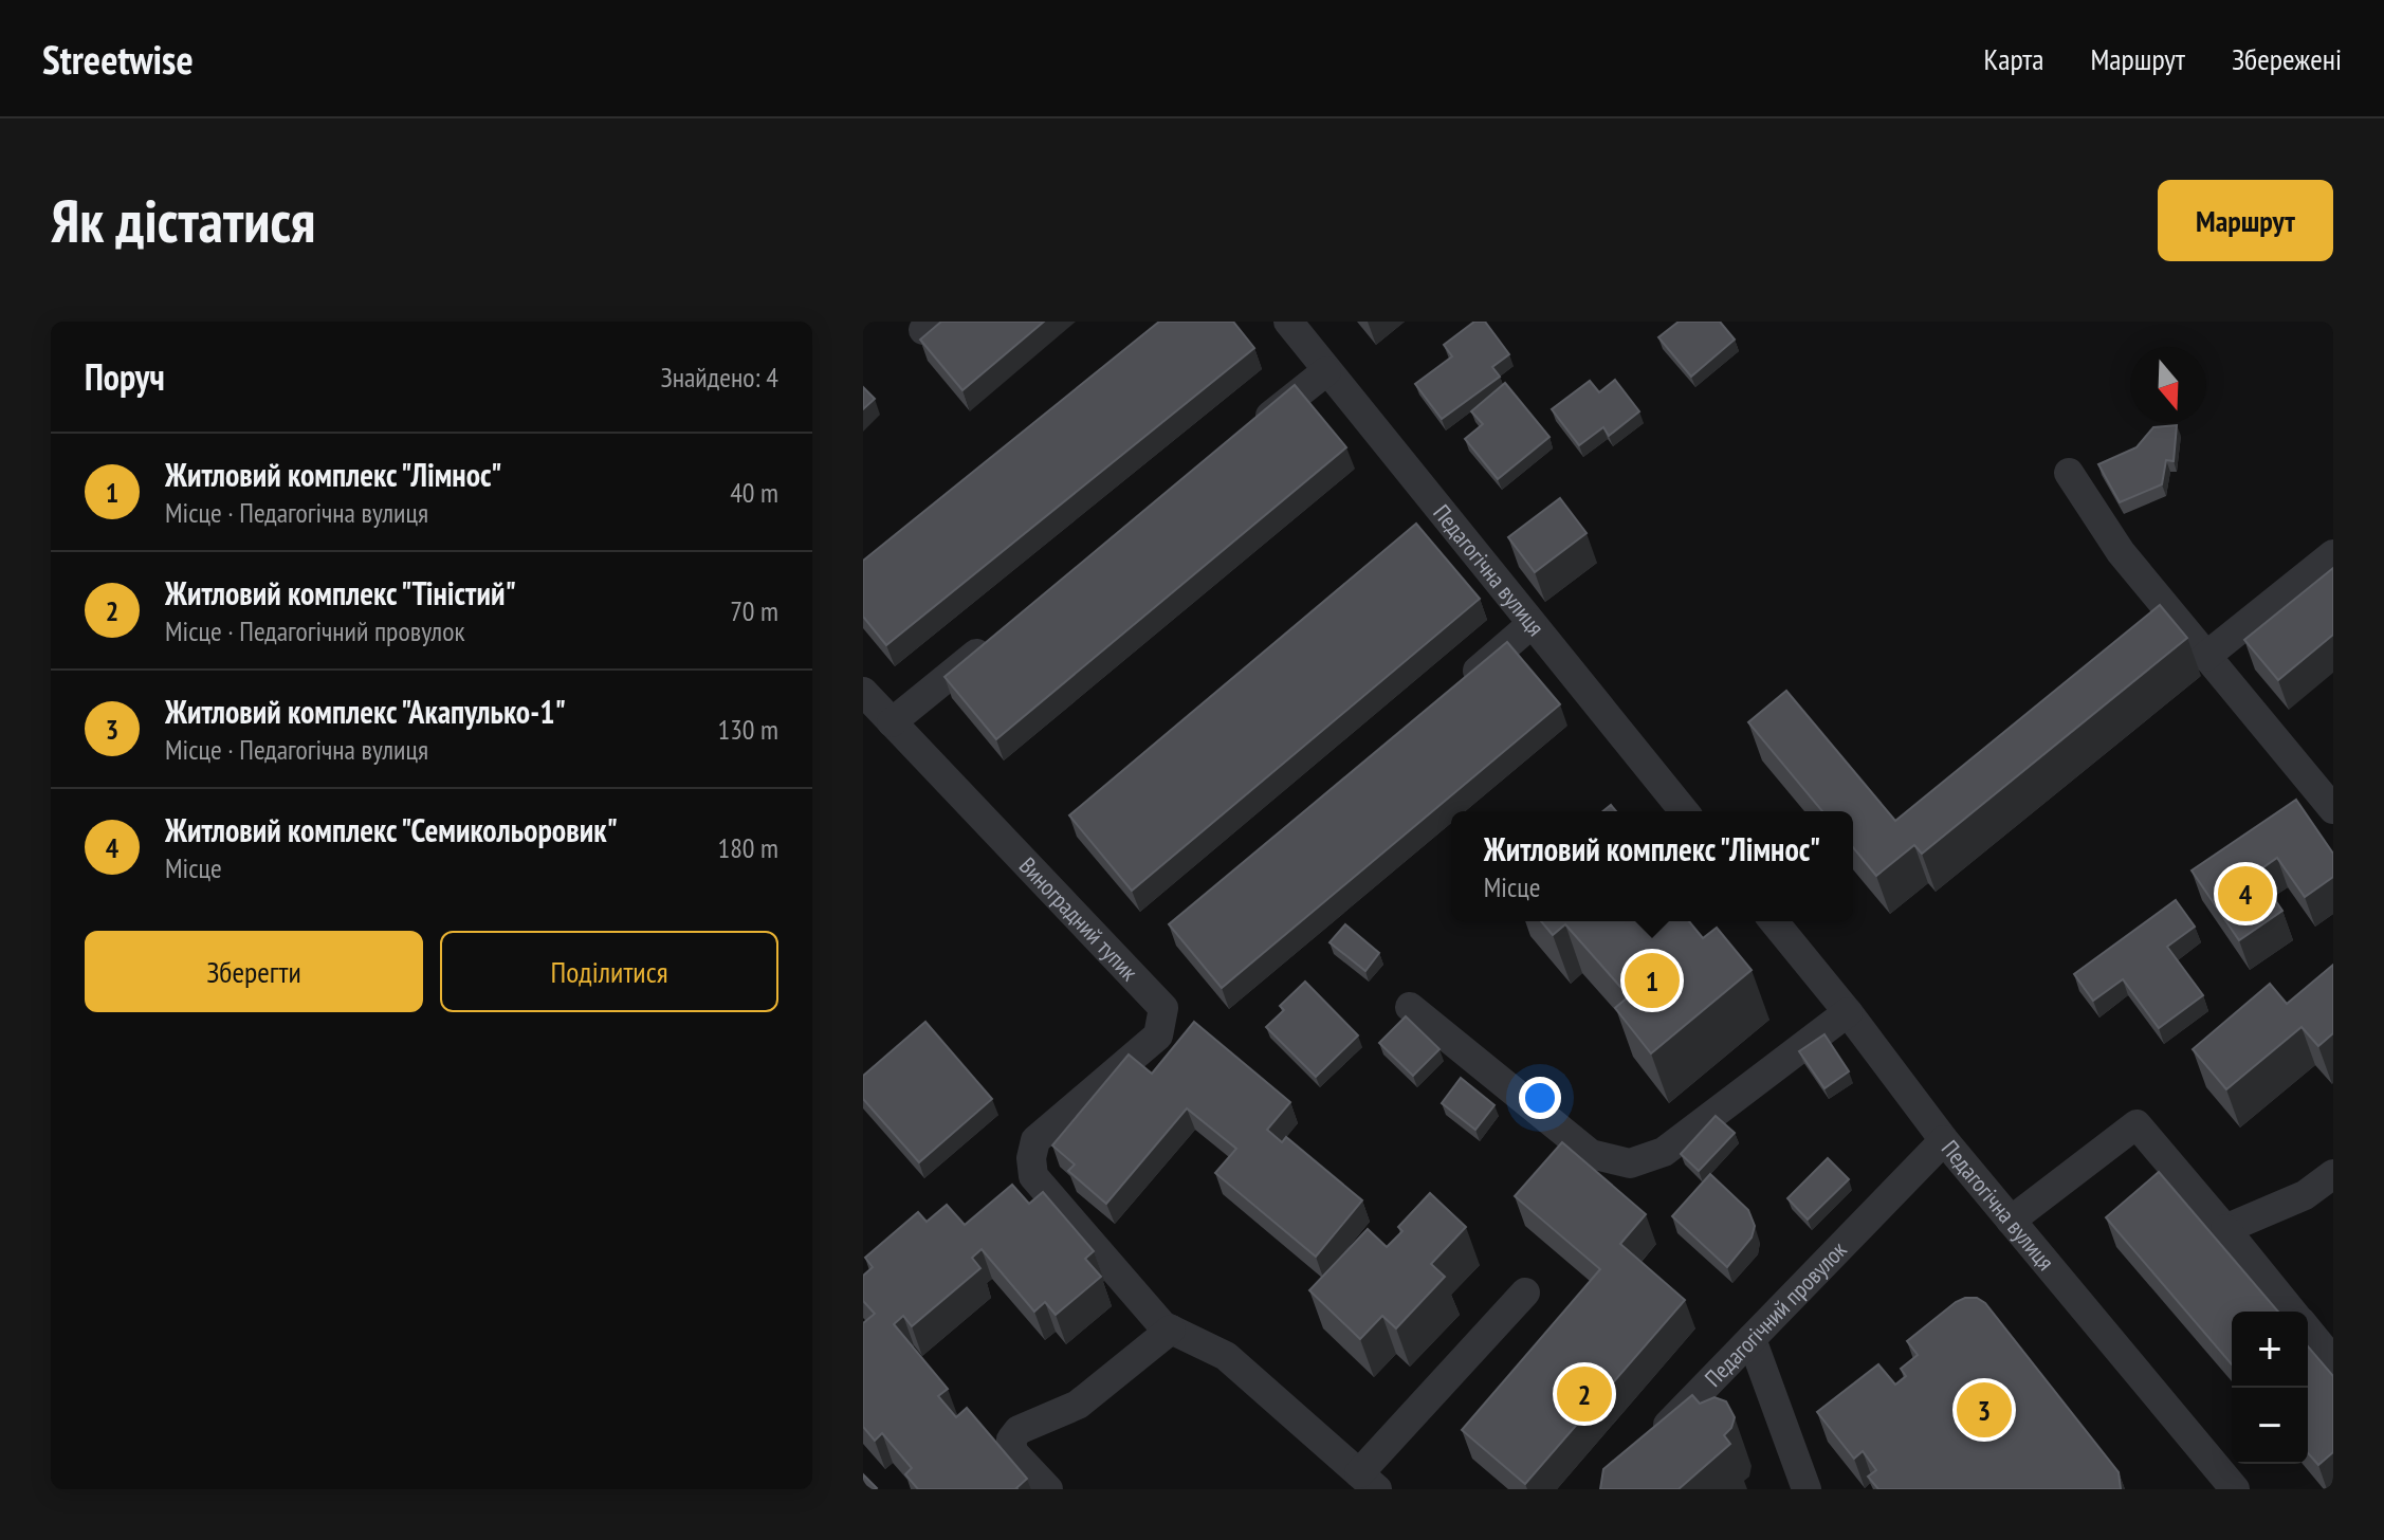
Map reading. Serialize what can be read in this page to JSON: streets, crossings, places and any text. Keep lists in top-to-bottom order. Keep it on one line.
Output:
{"streets":{"street":["Педагогічна вулиця","Виноградний тупик","Педагогічний провулок"]},"crossings":[["Педагогічна вулиця","Педагогічний провулок"]],"north":"bottom","page":{"header":"Streetwise","nav":["Карта","Маршрут","Збережені"],"buttons":["Маршрут",["Зберегти","Поділитися"]],"title":"Як дістатися","heading":["Поруч","Знайдено: 4"],"list":[{"mark":"1","name":"Житловий комплекс \"Лімнос\"","note":"Місце · Педагогічна вулиця","value":"40 m"},{"mark":"2","name":"Житловий комплекс \"Тіністий\"","note":"Місце · Педагогічний провулок","value":"70 m"},{"mark":"3","name":"Житловий комплекс \"Акапулько-1\"","note":"Місце · Педагогічна вулиця","value":"130 m"},{"mark":"4","name":"Житловий комплекс \"Семикольоровик\"","note":"Місце","value":"180 m"}],"popup":["Житловий комплекс \"Лімнос\"","Місце"],"pins":["4","1","2","3"],"map_buttons":["+","−"]}}
